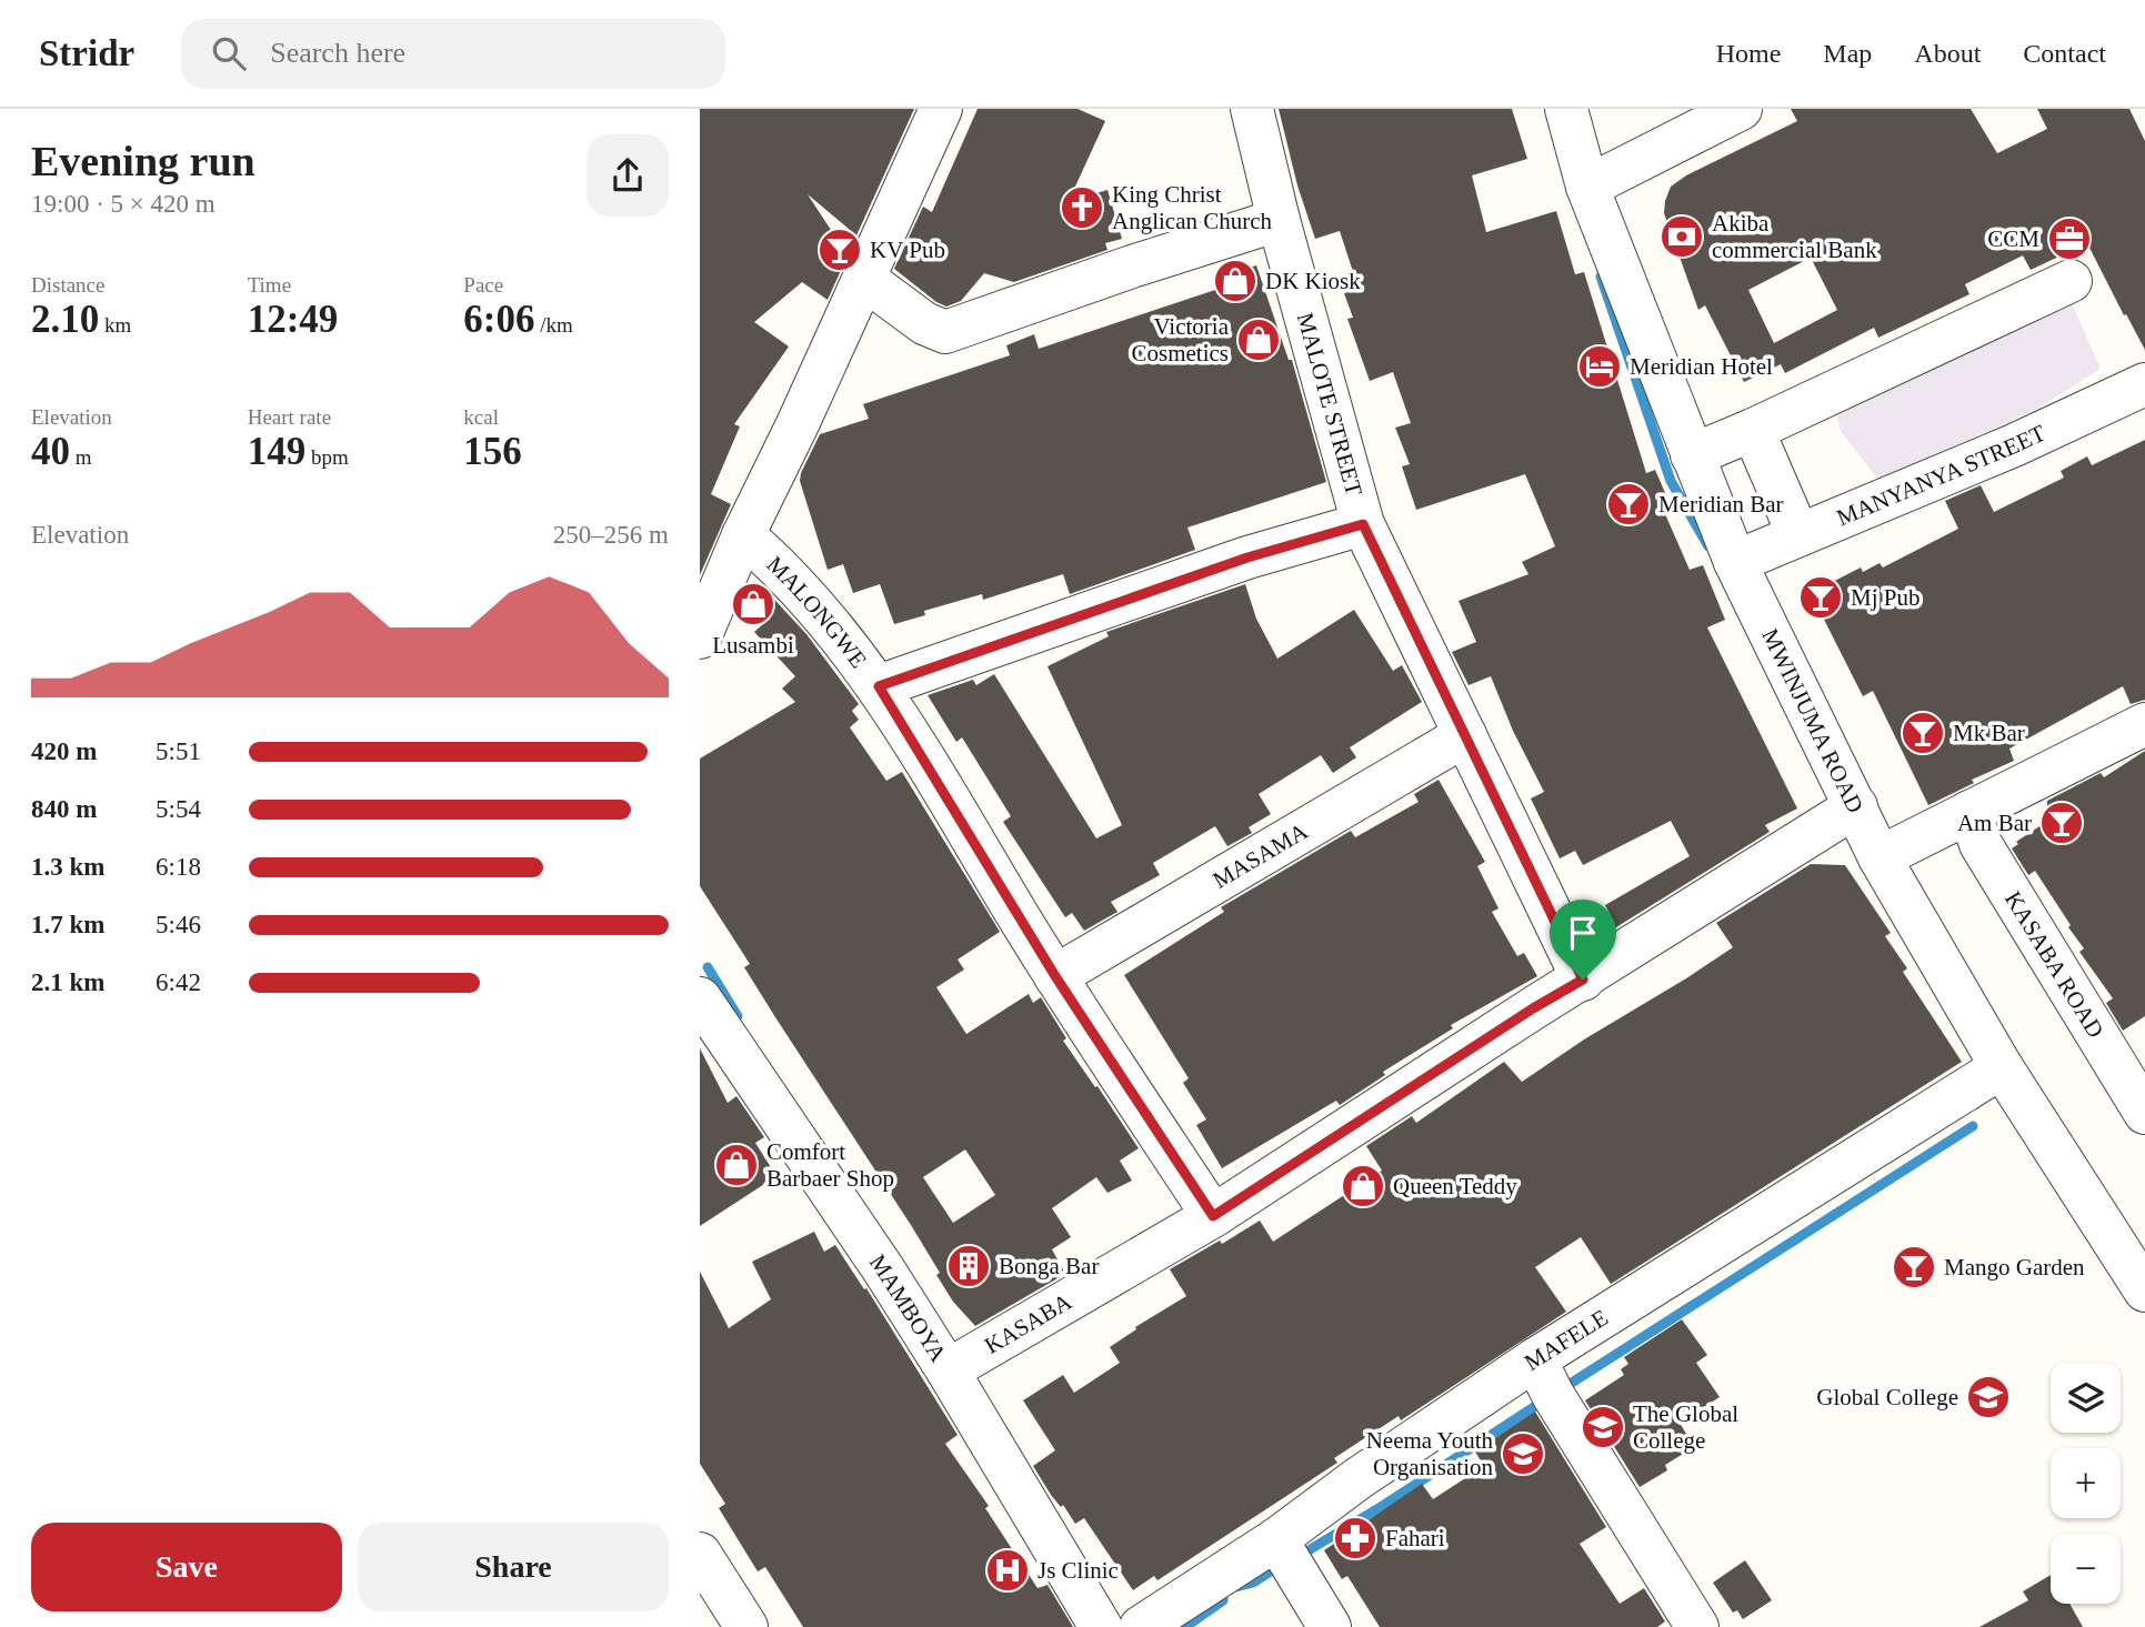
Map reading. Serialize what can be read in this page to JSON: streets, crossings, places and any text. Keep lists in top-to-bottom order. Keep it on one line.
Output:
{"streets":{"street":["MALOTE STREET","MANYANYA STREET","MALONGWE","MWINJUMA ROAD","MASAMA","KASABA ROAD","MAMBOYA","KASABA","MAFELE"]},"crossings":[["MALOTE STREET","MASAMA"],["MALOTE STREET","KASABA"],["MANYANYA STREET","MWINJUMA ROAD"],["MALONGWE","MASAMA"],["MALONGWE","KASABA"],["MWINJUMA ROAD","KASABA"],["MWINJUMA ROAD","MAFELE"],["MAMBOYA","KASABA"]],"places":{"church":["King Christ Anglican Church"],"bank":["Akiba commercial Bank"],"office":["CCM"],"bar":["KV Pub","Meridian Bar","Mj Pub","Mk Bar","Am Bar","Mango Garden"],"shop":["DK Kiosk","Victoria Cosmetics","Lusambi","Comfort Barbaer Shop","Queen Teddy"],"hotel":["Meridian Hotel"],"building":["Bonga Bar"],"school or university":["Global College","The Global College","Neema Youth Organisation"],"pharmacy":["Fahari"],"hospital":["Js Clinic"]},"page":{"header":"Stridr","search":"Search here","nav":["Home","Map","About","Contact"],"heading":["Evening run","19:00 · 5 × 420 m"],"stats":[["Distance","2.10 km"],["Time","12:49"],["Pace","6:06 /km"],["Elevation","40 m"],["Heart rate","149 bpm"],["kcal","156"]],"chart":["Elevation","250–256 m"],"list":[{"name":"420 m","note":"5:51"},{"name":"840 m","note":"5:54"},{"name":"1.3 km","note":"6:18"},{"name":"1.7 km","note":"5:46"},{"name":"2.1 km","note":"6:42"}],"map_buttons":["+","−"],"buttons":["Save","Share"]}}
